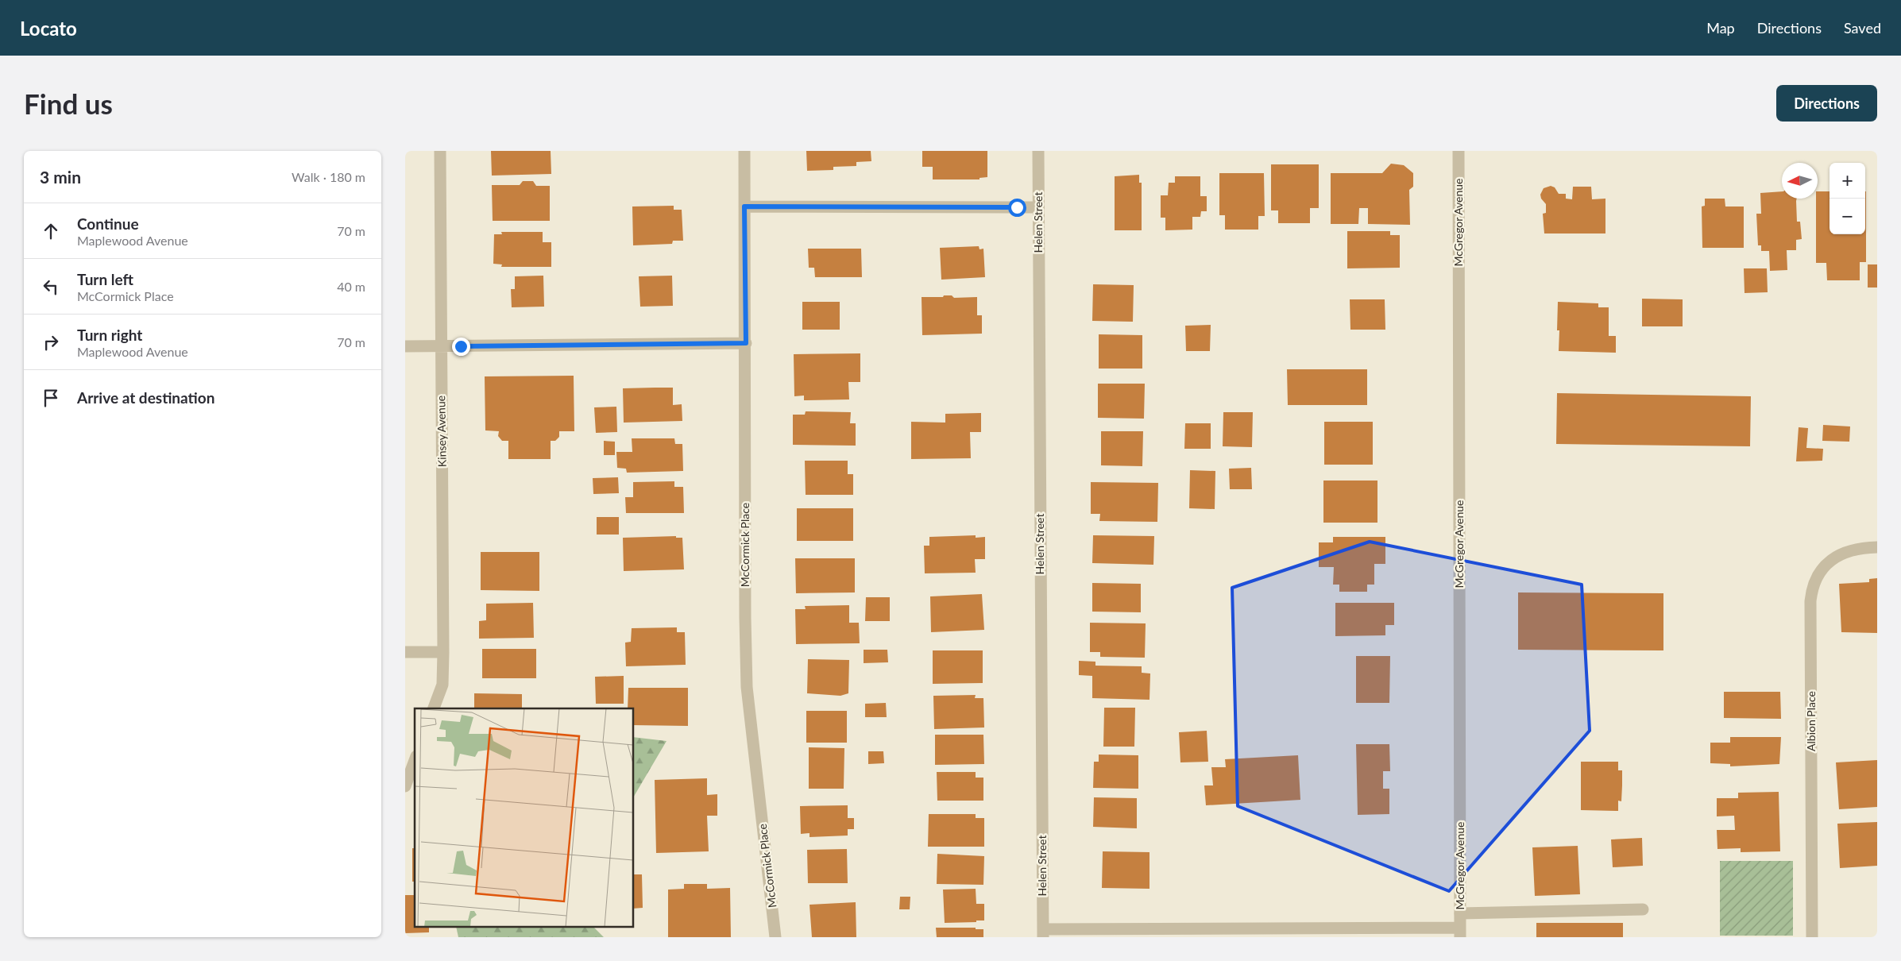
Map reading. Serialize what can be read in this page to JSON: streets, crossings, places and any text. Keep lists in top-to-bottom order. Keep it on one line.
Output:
{"streets":{"street":["Helen Street","McGregor Avenue","Kinsey Avenue","McCormick Place","Albion Place"]},"north":"left","page":{"header":"Locato","nav":["Map","Directions","Saved"],"buttons":"Directions","title":"Find us","heading":["3 min","Walk · 180 m"],"map_buttons":["+","−"],"list":[["Continue","Maplewood Avenue","70 m"],["Turn left","McCormick Place","40 m"],["Turn right","Maplewood Avenue","70 m"],"Arrive at destination"]}}
